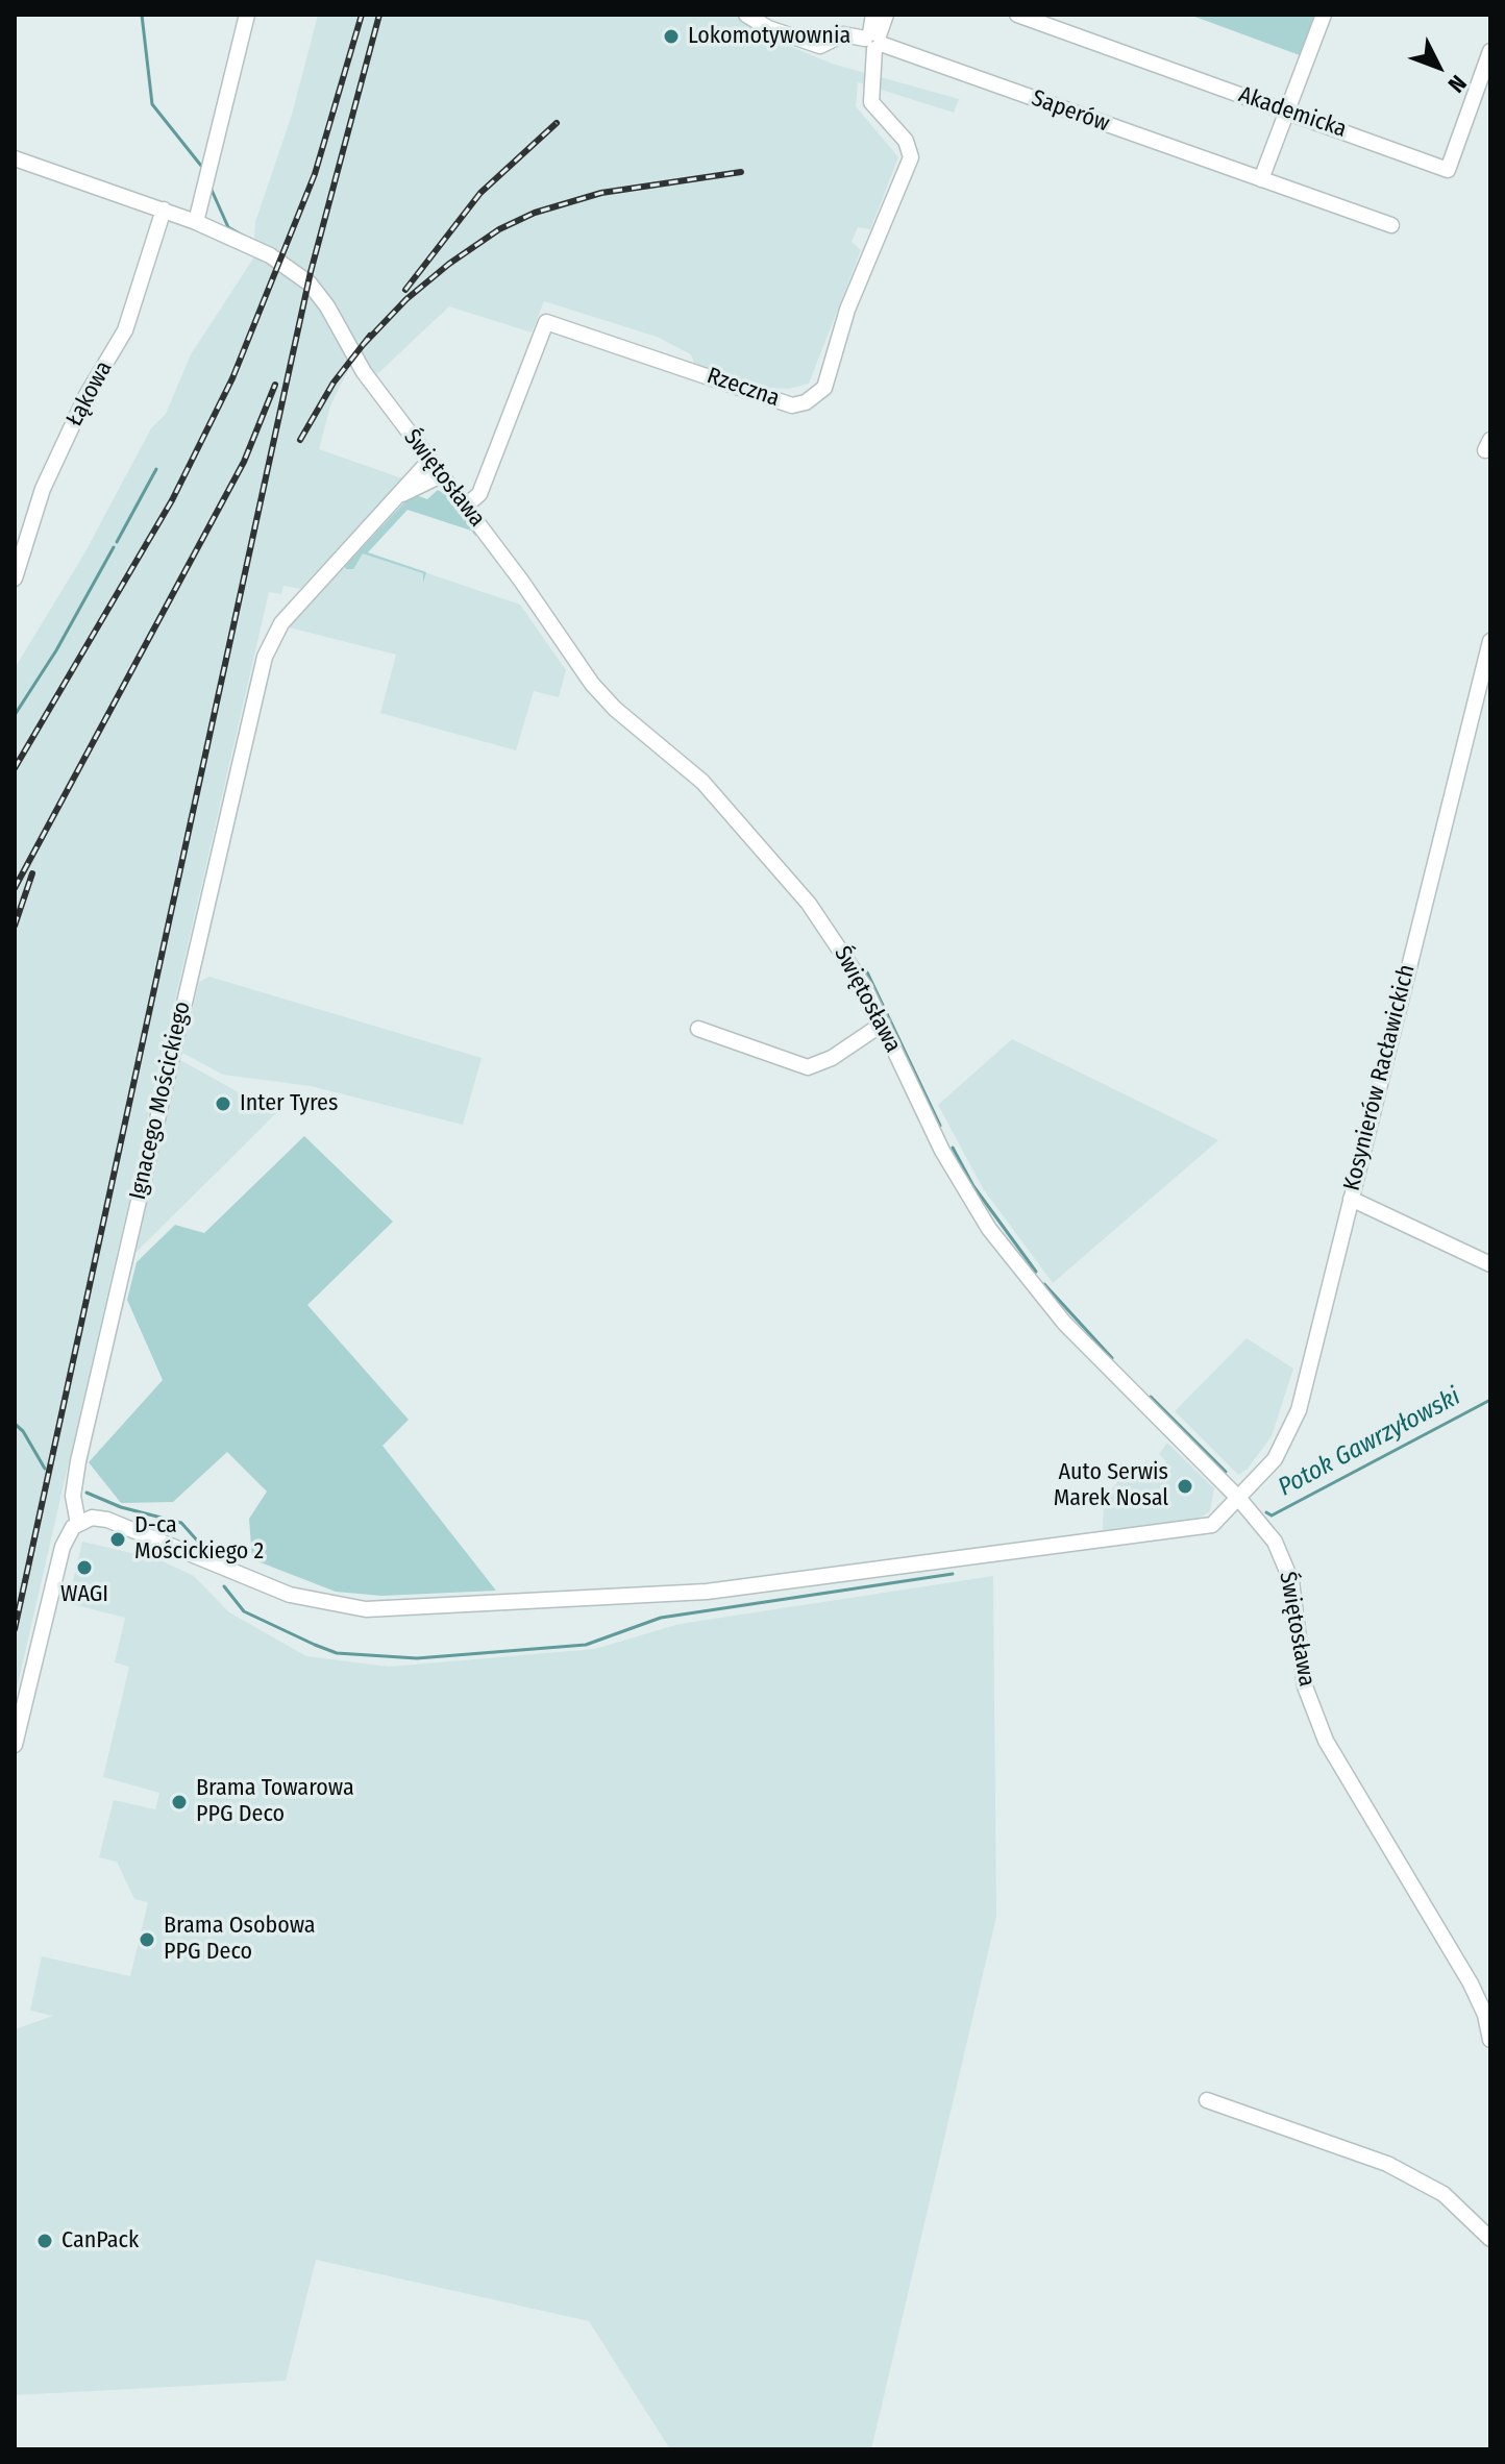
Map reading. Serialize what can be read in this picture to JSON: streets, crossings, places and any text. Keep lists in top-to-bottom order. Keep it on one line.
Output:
{"streets":{"street":["Saperów","Akademicka","Rzeczna","Łąkowa","Świętosława","Kosynierów Racławickich","Ignacego Mościckiego"]},"crossings":[["Saperów","Rzeczna"],["Rzeczna","Świętosława"],["Łąkowa","Świętosława"],["Świętosława","Kosynierów Racławickich"],["Świętosława","Ignacego Mościckiego"],["Kosynierów Racławickich","Ignacego Mościckiego"]],"water":["Potok Gawrzyłowski"],"places":["Lokomotywownia","Inter Tyres","Auto Serwis Marek Nosal","D-ca Mościckiego 2","WAGI","Brama Towarowa PPG Deco","Brama Osobowa PPG Deco","CanPack"],"north":"bottom right"}
